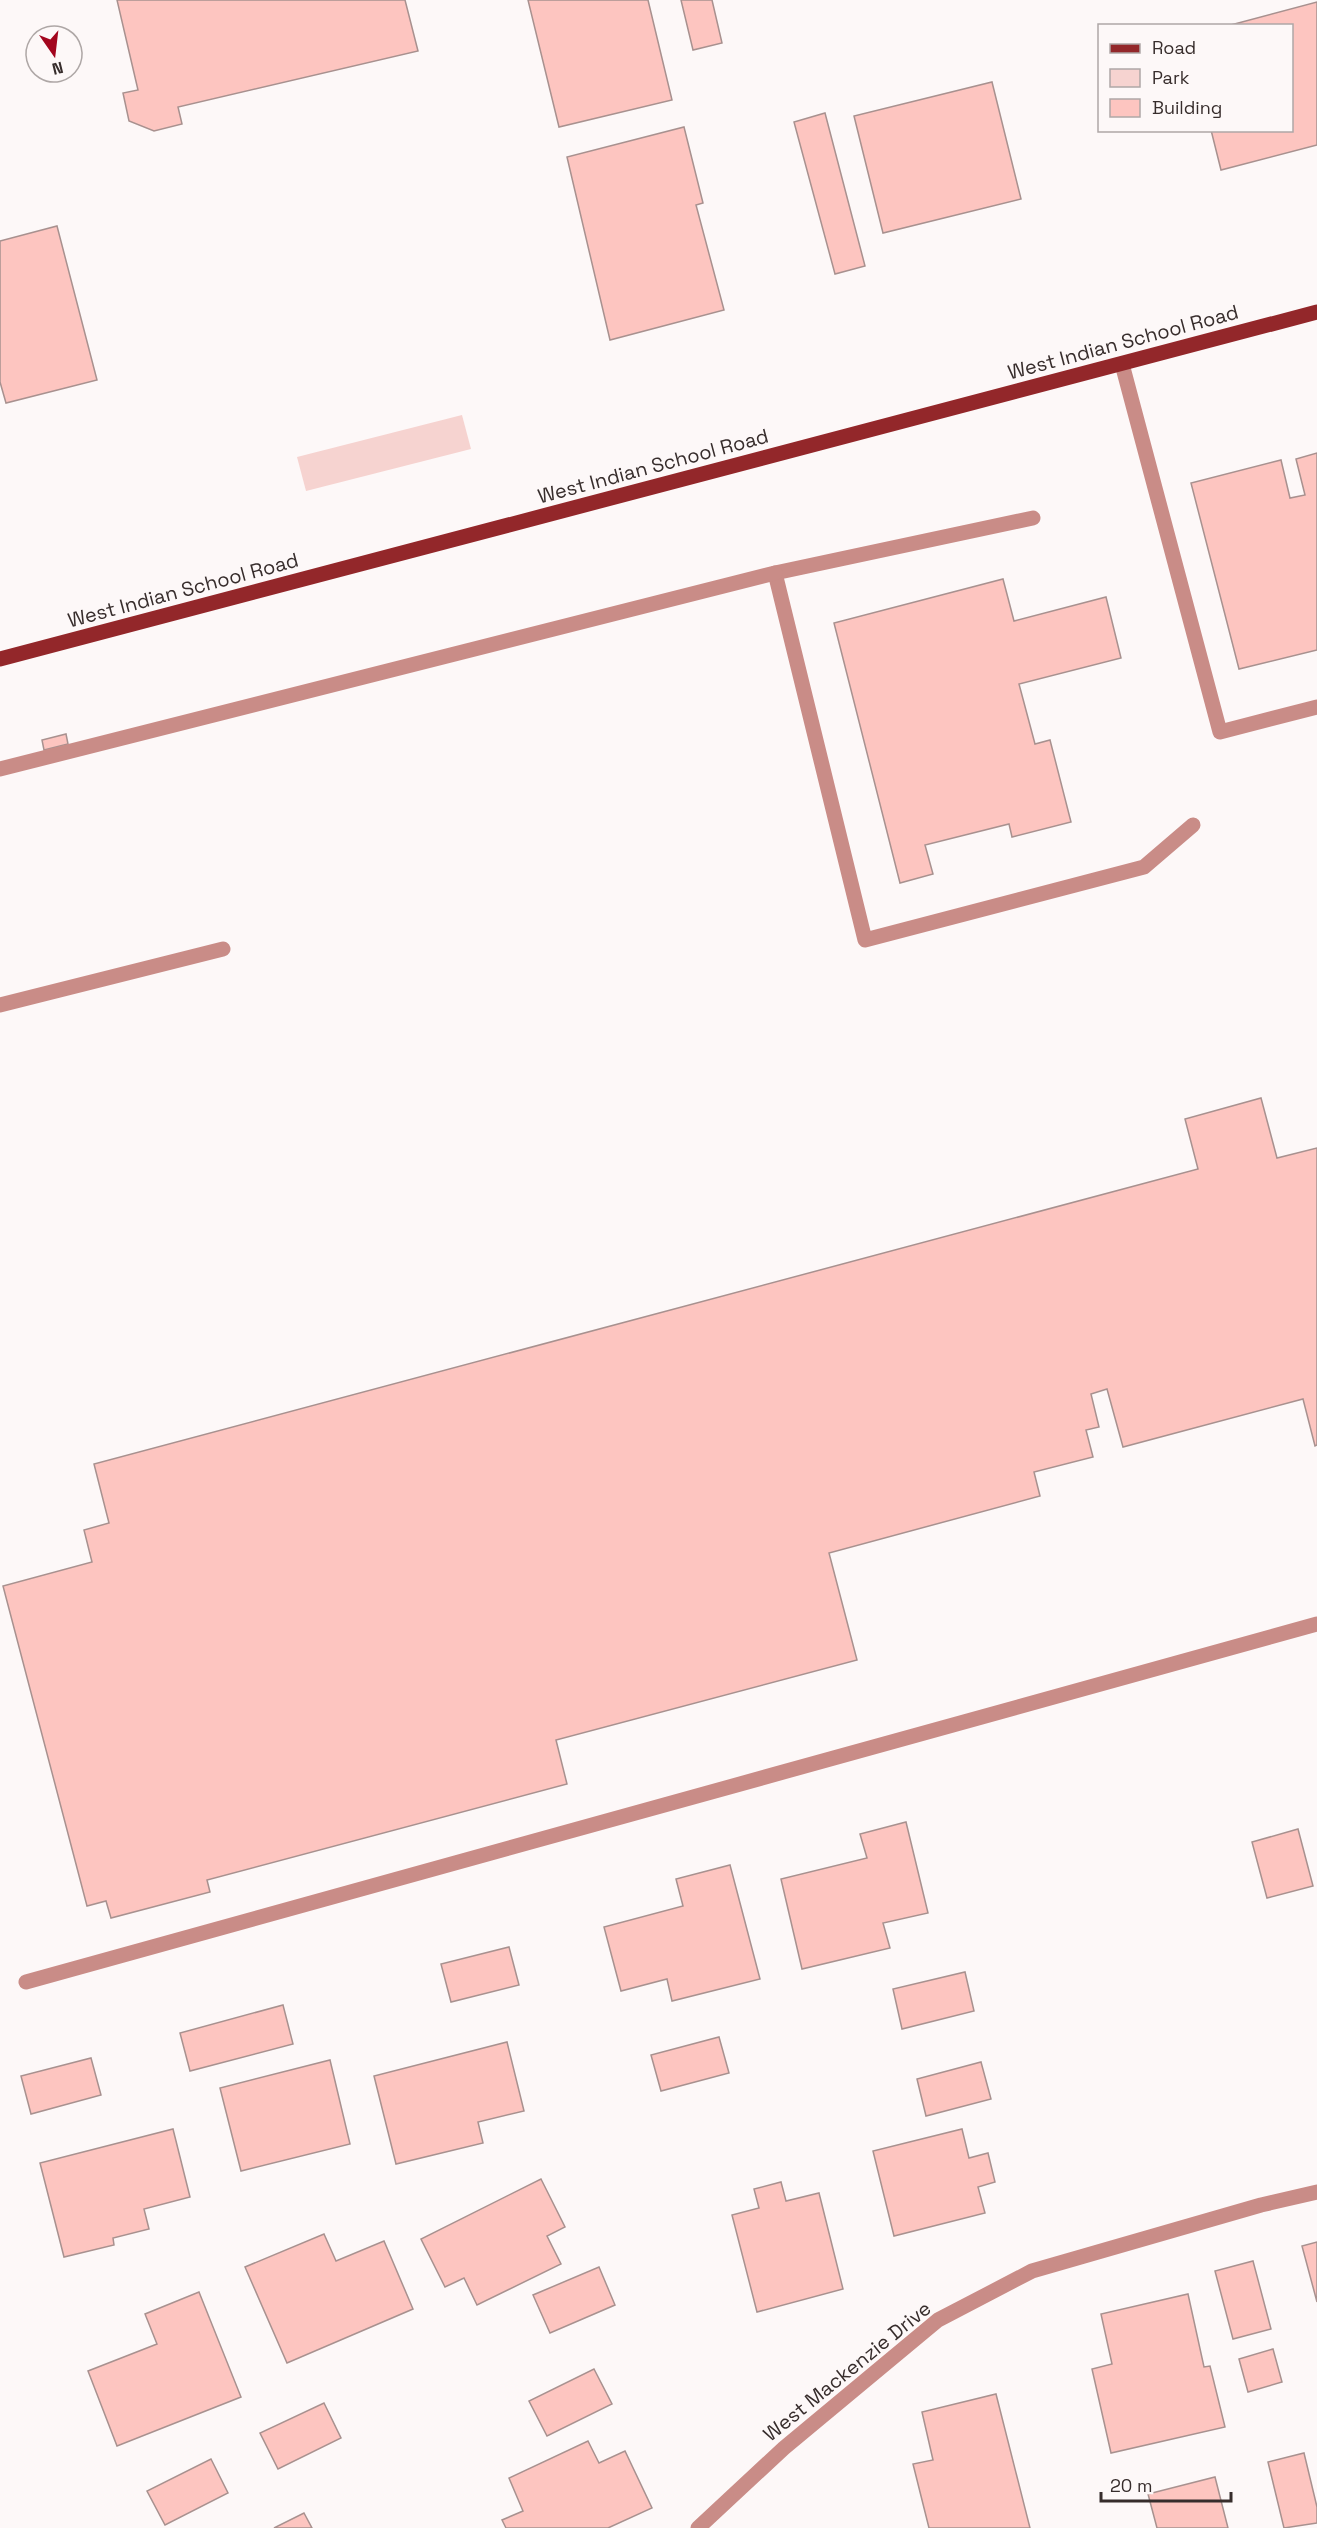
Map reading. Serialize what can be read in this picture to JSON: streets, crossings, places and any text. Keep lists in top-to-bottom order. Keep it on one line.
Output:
{"streets":{"main road":["West Indian School Road"],"lane":["West Mackenzie Drive"]},"legend":["Road","Park","Building"],"scale_bar":"20 m","north":"bottom"}
